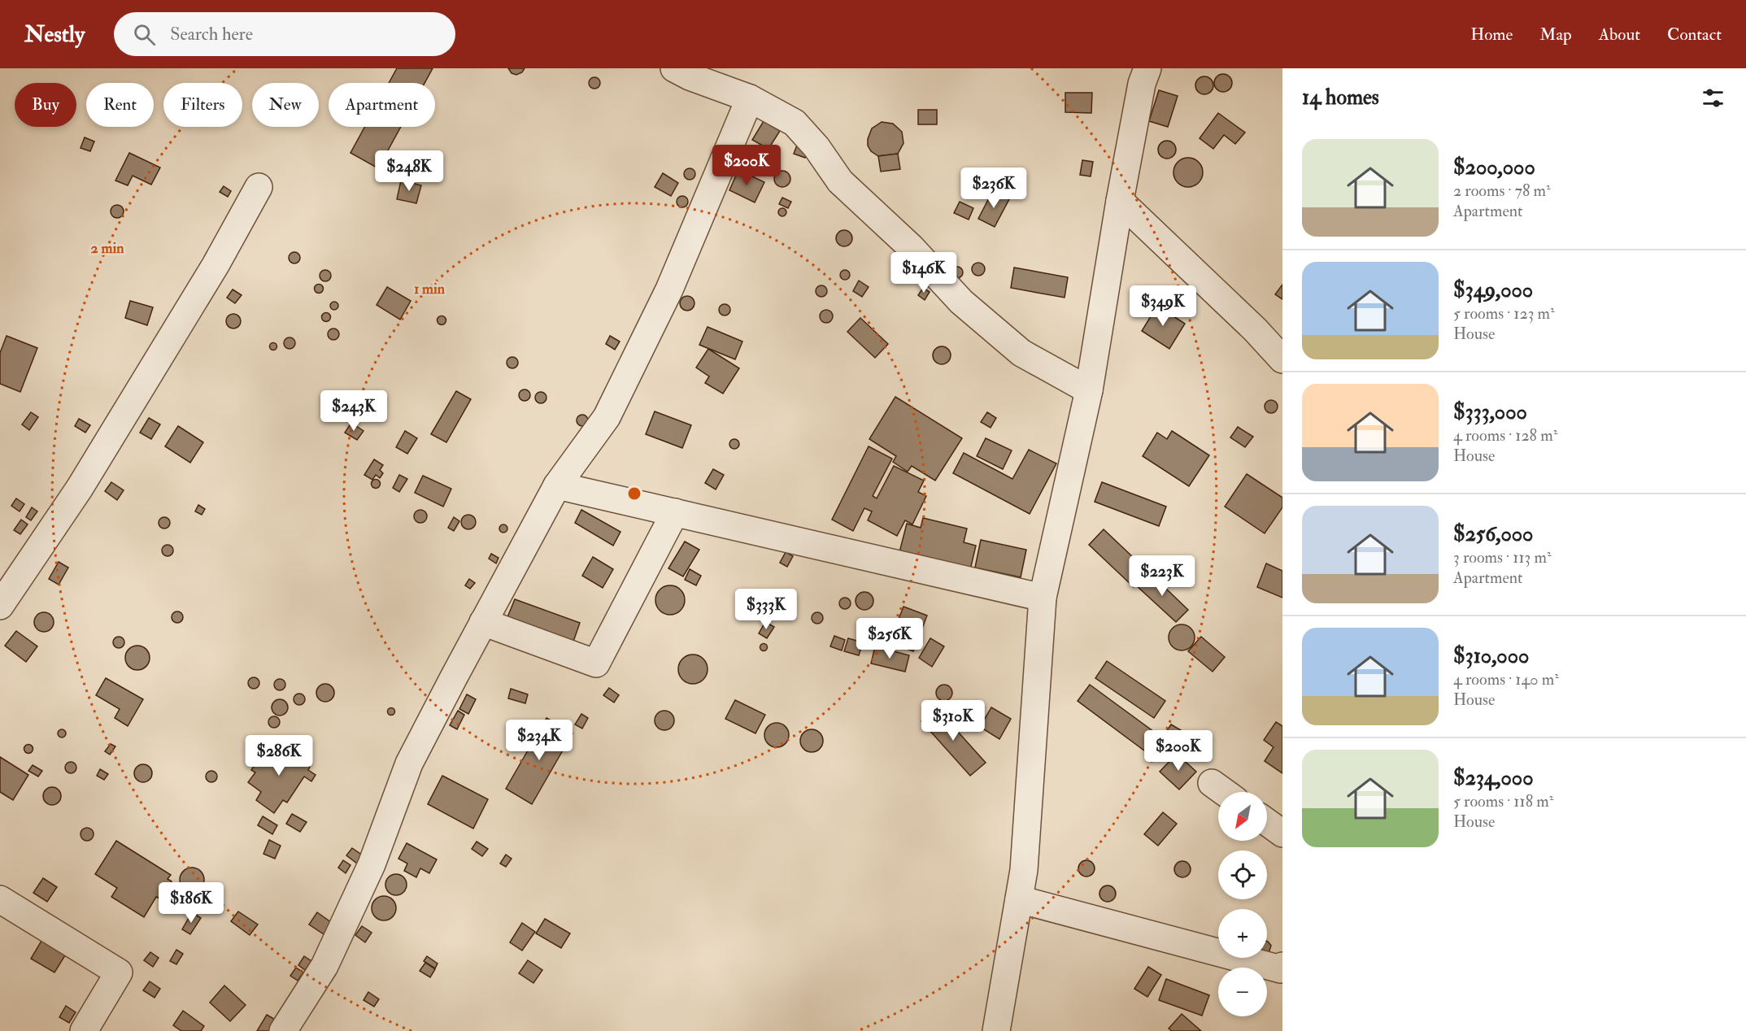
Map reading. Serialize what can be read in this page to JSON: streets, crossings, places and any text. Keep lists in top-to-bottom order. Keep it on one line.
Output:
{"north":"bottom left","page":{"header":"Nestly","search":"Search here","nav":["Home","Map","About","Contact"],"heading":"14 homes","chip":["Buy","Rent","Filters","New","Apartment"],"list":[{"name":"$200,000","note":"2 rooms · 78 m² · Apartment"},{"name":"$349,000","note":"5 rooms · 123 m² · House"},{"name":"$333,000","note":"4 rooms · 128 m² · House"},{"name":"$256,000","note":"3 rooms · 113 m² · Apartment"},{"name":"$310,000","note":"4 rooms · 140 m² · House"},{"name":"$234,000","note":"5 rooms · 118 m² · House"}],"price":["$200K","$248K","$236K","$146K","$349K","$243K","$223K","$333K","$256K","$310K","$234K","$200K","$286K","$186K"],"map_buttons":["+","−"]},"rings":["2 min","1 min"]}
